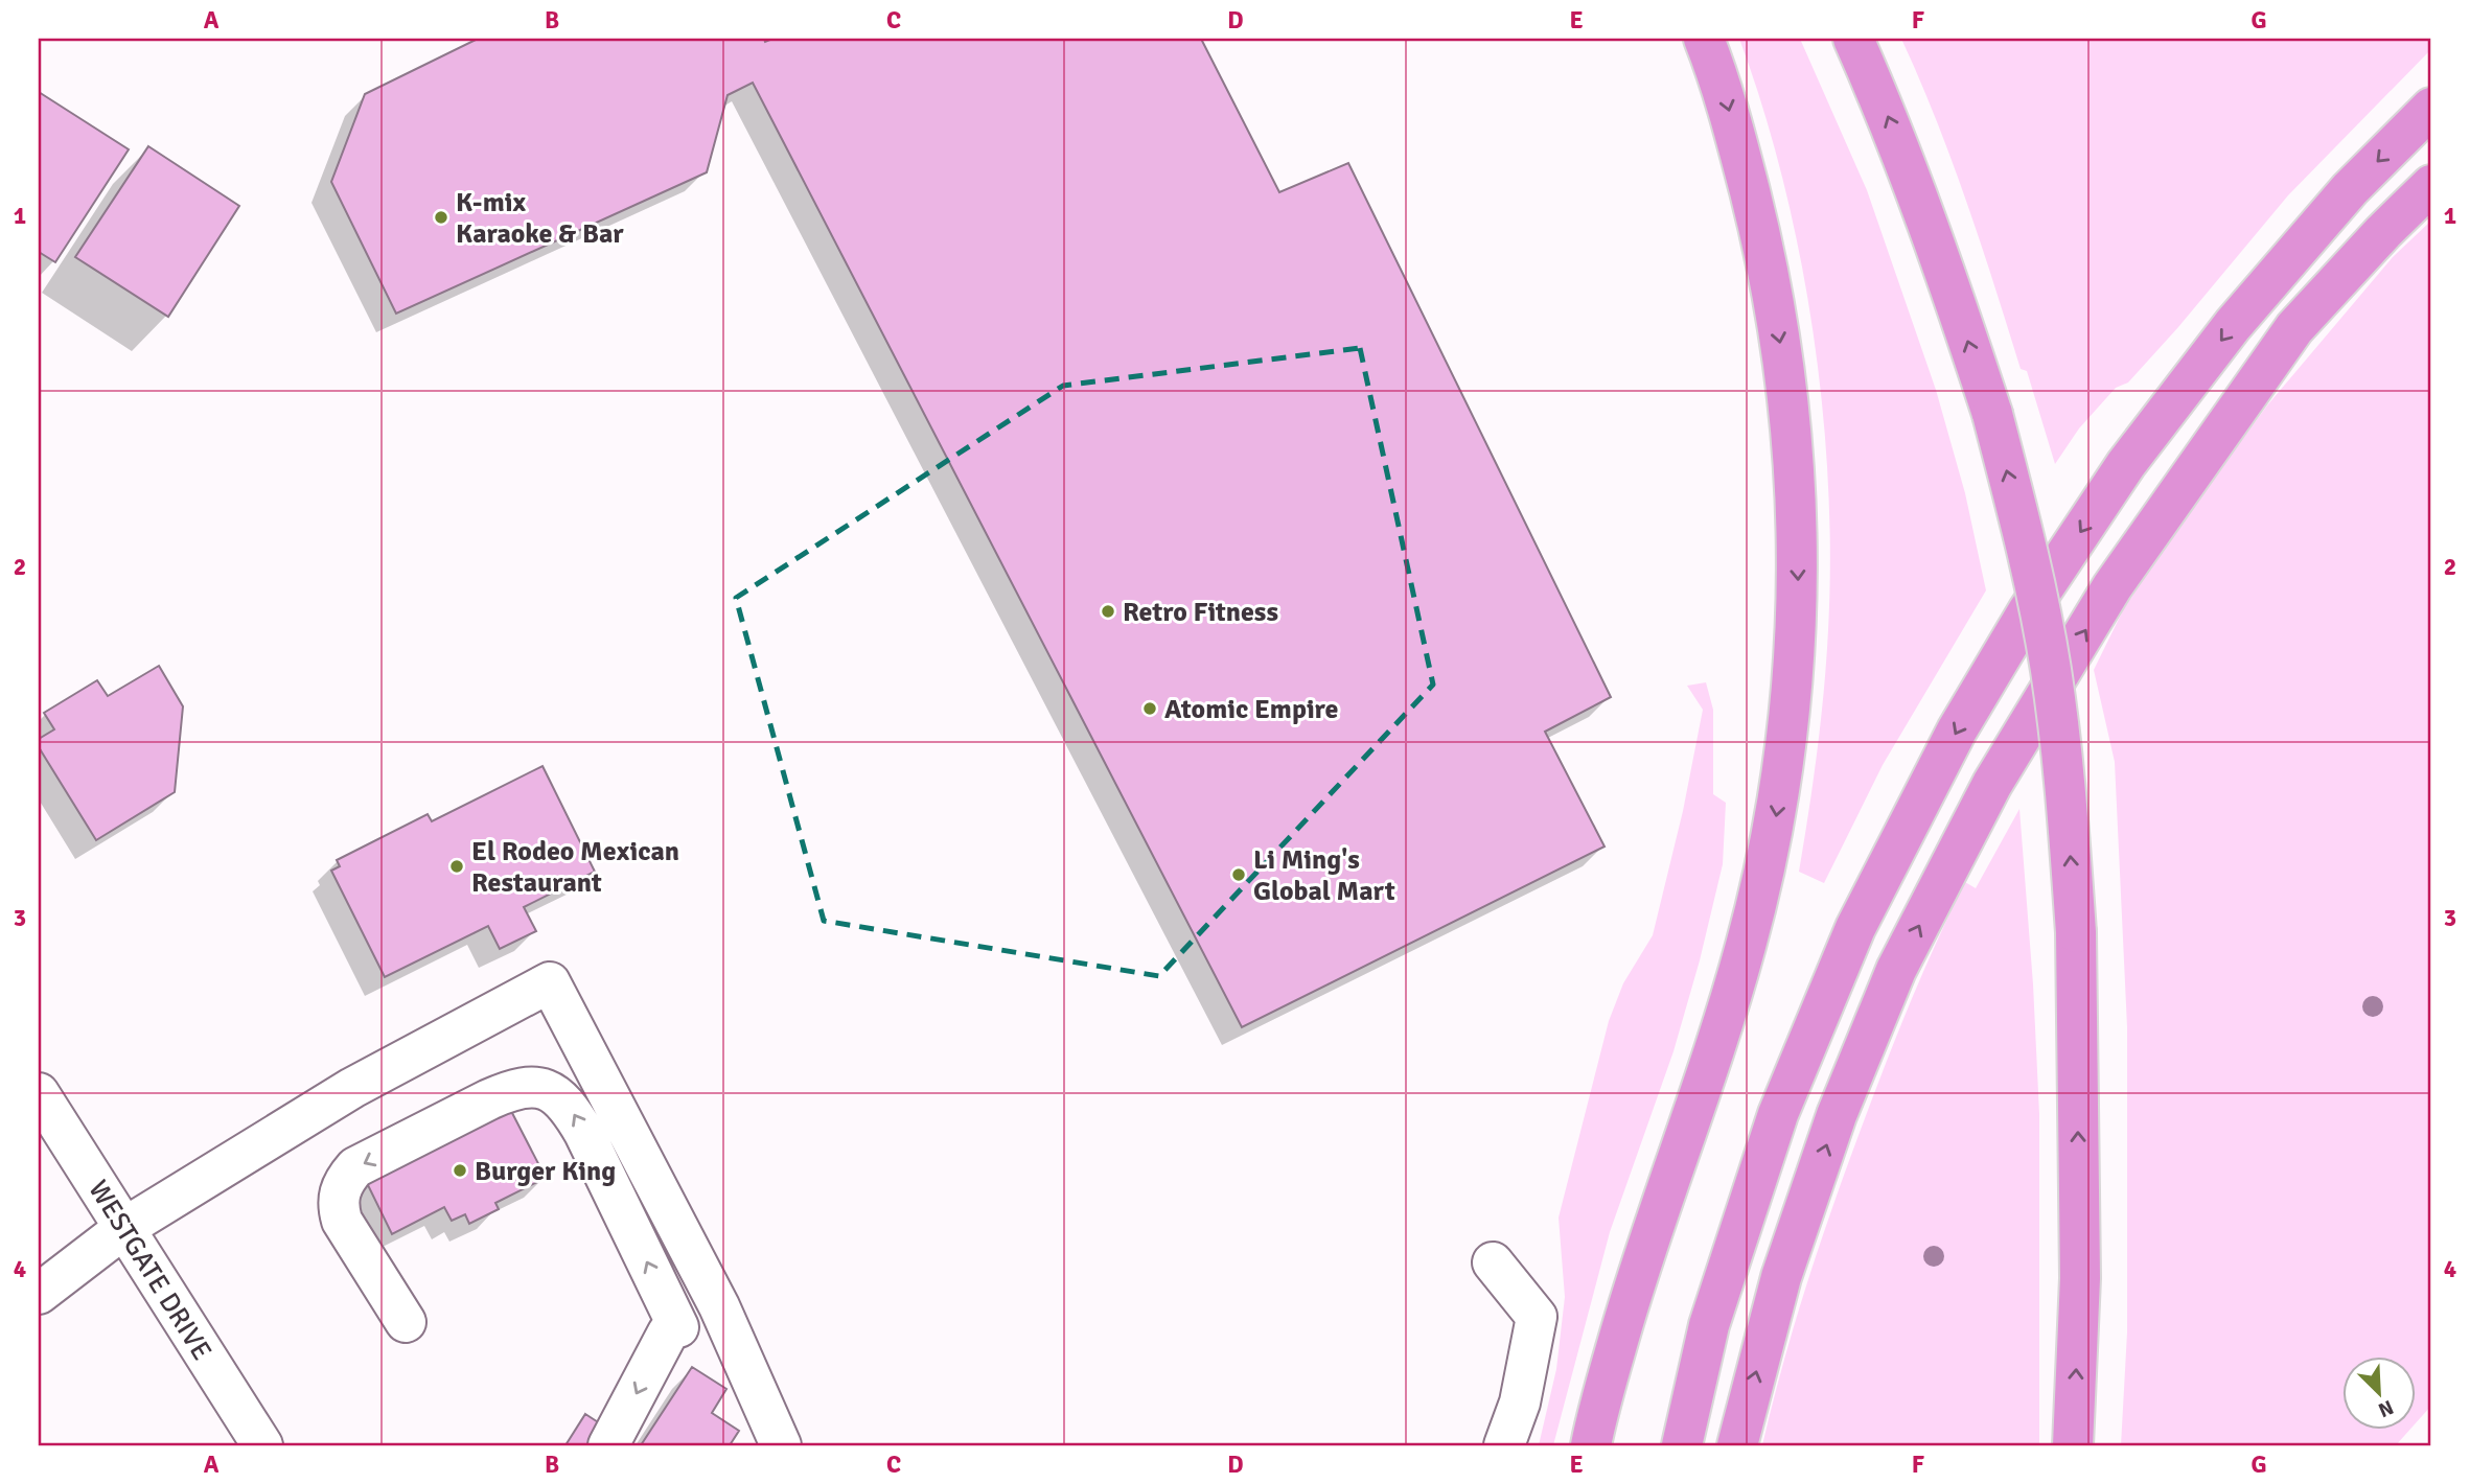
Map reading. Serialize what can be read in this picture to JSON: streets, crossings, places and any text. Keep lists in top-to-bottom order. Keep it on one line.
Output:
{"streets":{"street":["WESTGATE DRIVE"]},"places":["K-mix Karaoke & Bar","Retro Fitness","Atomic Empire","El Rodeo Mexican Restaurant","Li Ming's Global Mart","Burger King"],"north":"bottom right","grid":{"columns":["A","B","C","D","E","F","G"],"rows":["1","2","3","4"]}}
